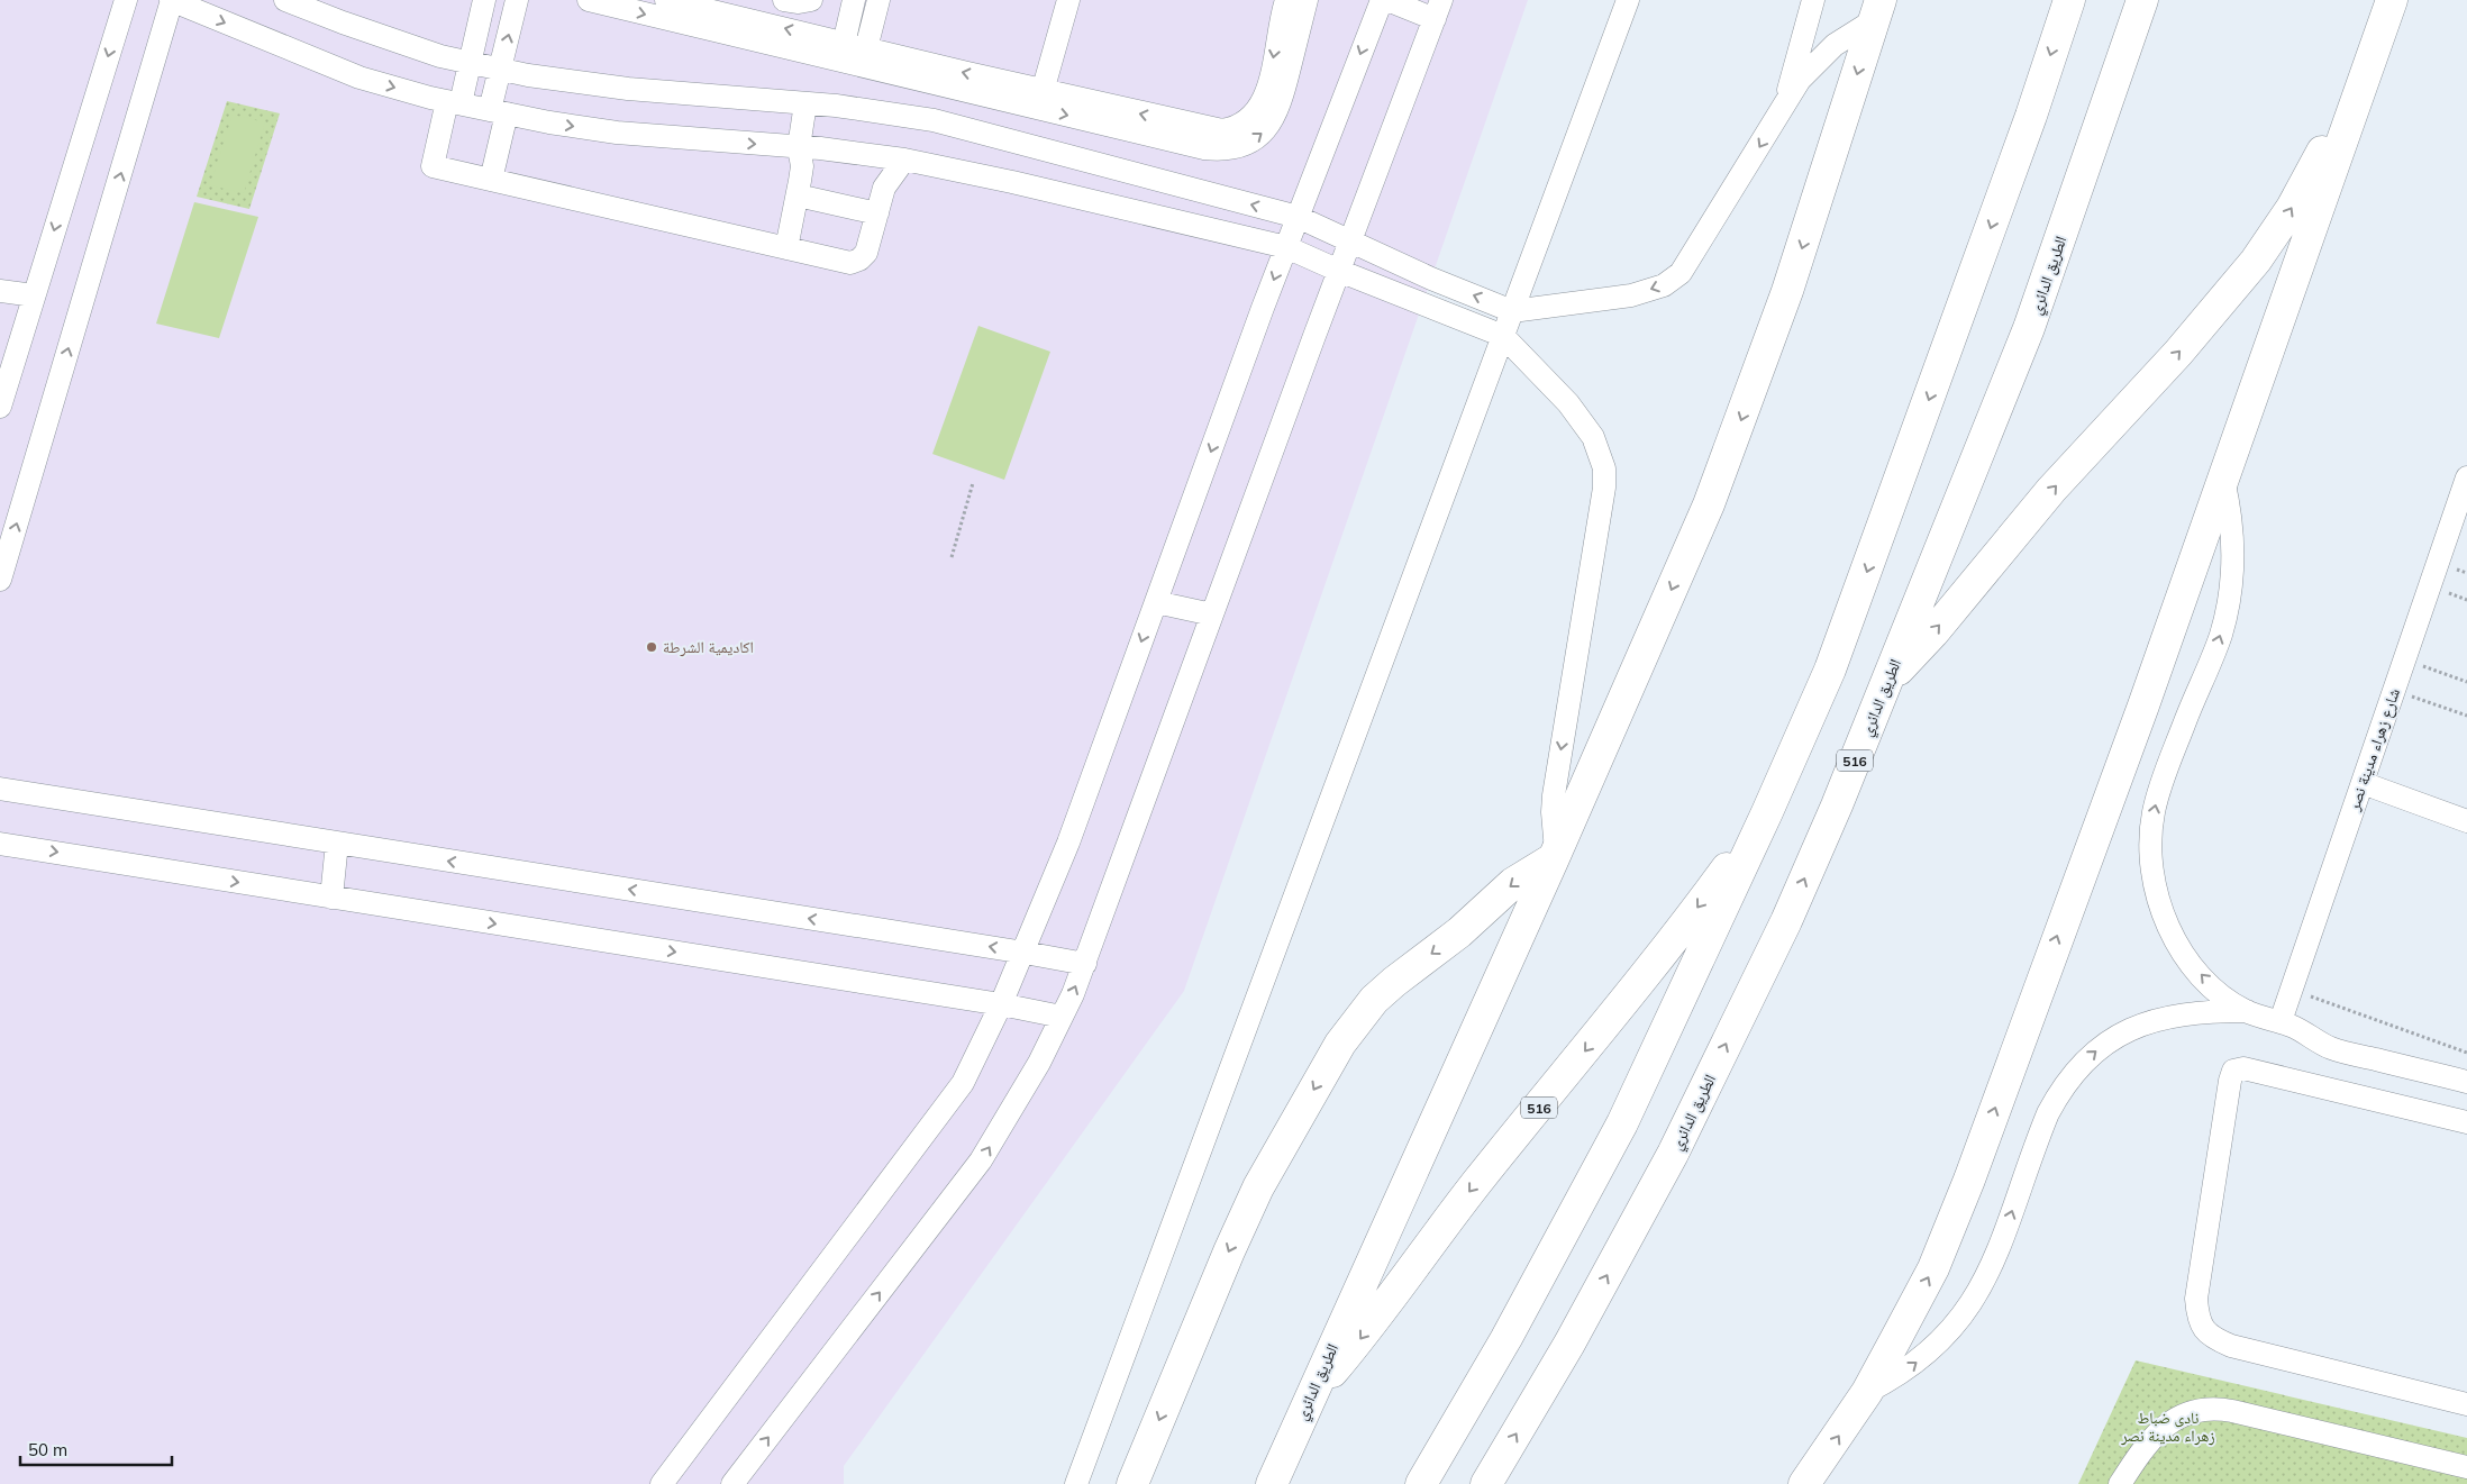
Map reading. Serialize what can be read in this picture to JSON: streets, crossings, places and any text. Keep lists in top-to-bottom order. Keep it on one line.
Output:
{"streets":{"highway":["الطريق الدائري","516"],"street":["شارع زهراء مدينة نصر"]},"crossings":[["الطريق الدائري","516"]],"parks":["نادى ضباط زهراء مدينة نصر"],"places":["اكاديمية الشرطة"],"scale_bar":"50 m"}
